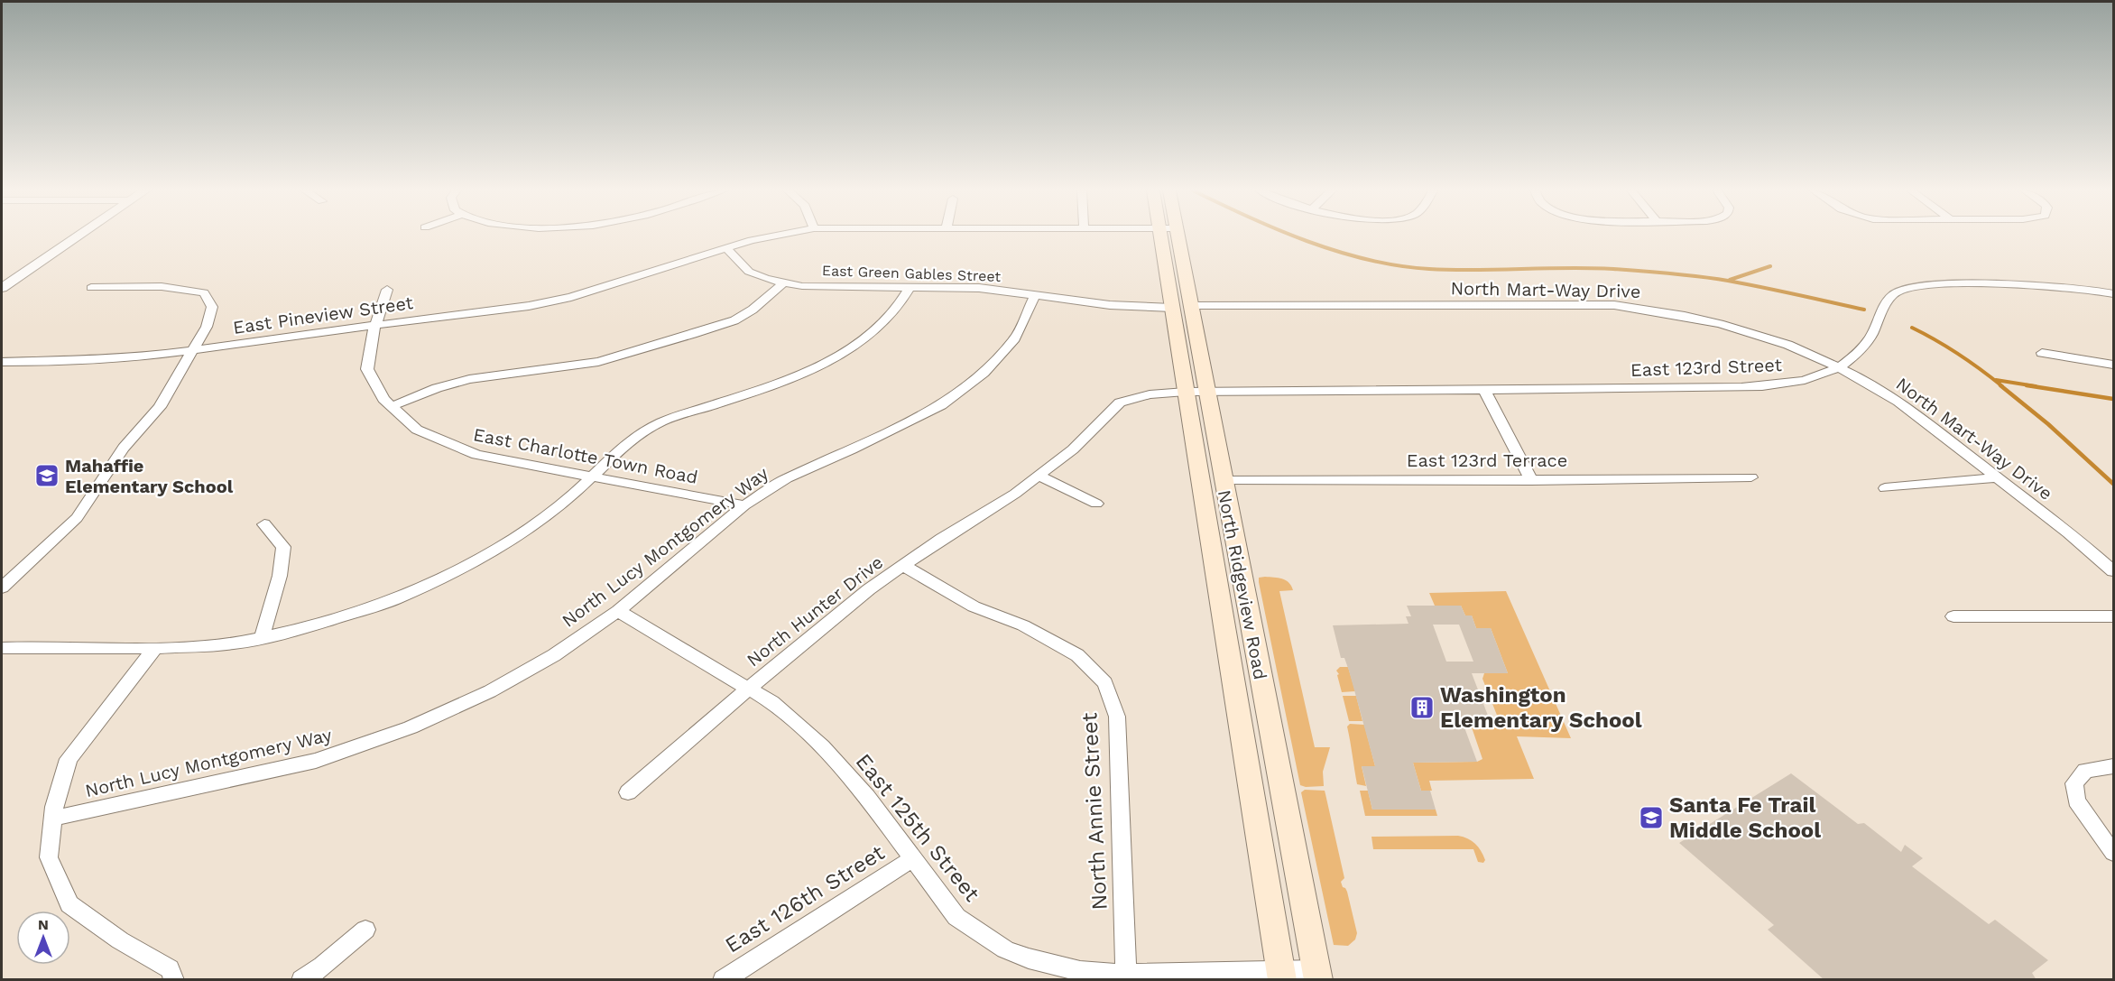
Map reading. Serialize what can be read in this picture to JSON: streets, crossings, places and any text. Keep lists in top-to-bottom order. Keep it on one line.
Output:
{"streets":{"main road":["North Ridgeview Road"],"street":["East Green Gables Street","North Mart-Way Drive","East Pineview Street","East 123rd Street","East Charlotte Town Road","East 123rd Terrace","North Lucy Montgomery Way","North Hunter Drive","North Annie Street","East 125th Street","East 126th Street"]},"crossings":[["East Green Gables Street","North Mart-Way Drive"],["East Green Gables Street","East Pineview Street"],["East Green Gables Street","North Lucy Montgomery Way"],["East Green Gables Street","North Ridgeview Road"],["North Mart-Way Drive","East 123rd Street"],["North Mart-Way Drive","North Ridgeview Road"],["East Pineview Street","East Charlotte Town Road"],["East 123rd Street","North Ridgeview Road"],["East 123rd Street","North Hunter Drive"],["East Charlotte Town Road","North Lucy Montgomery Way"],["East 123rd Terrace","North Ridgeview Road"],["North Lucy Montgomery Way","East 125th Street"],["North Ridgeview Road","North Hunter Drive"],["North Ridgeview Road","East 125th Street"],["North Hunter Drive","North Annie Street"],["North Hunter Drive","East 125th Street"],["North Annie Street","East 125th Street"],["East 125th Street","East 126th Street"]],"places":{"school or university":["Mahaffie Elementary School","Santa Fe Trail Middle School"],"building":["Washington Elementary School"]},"north":"top"}
